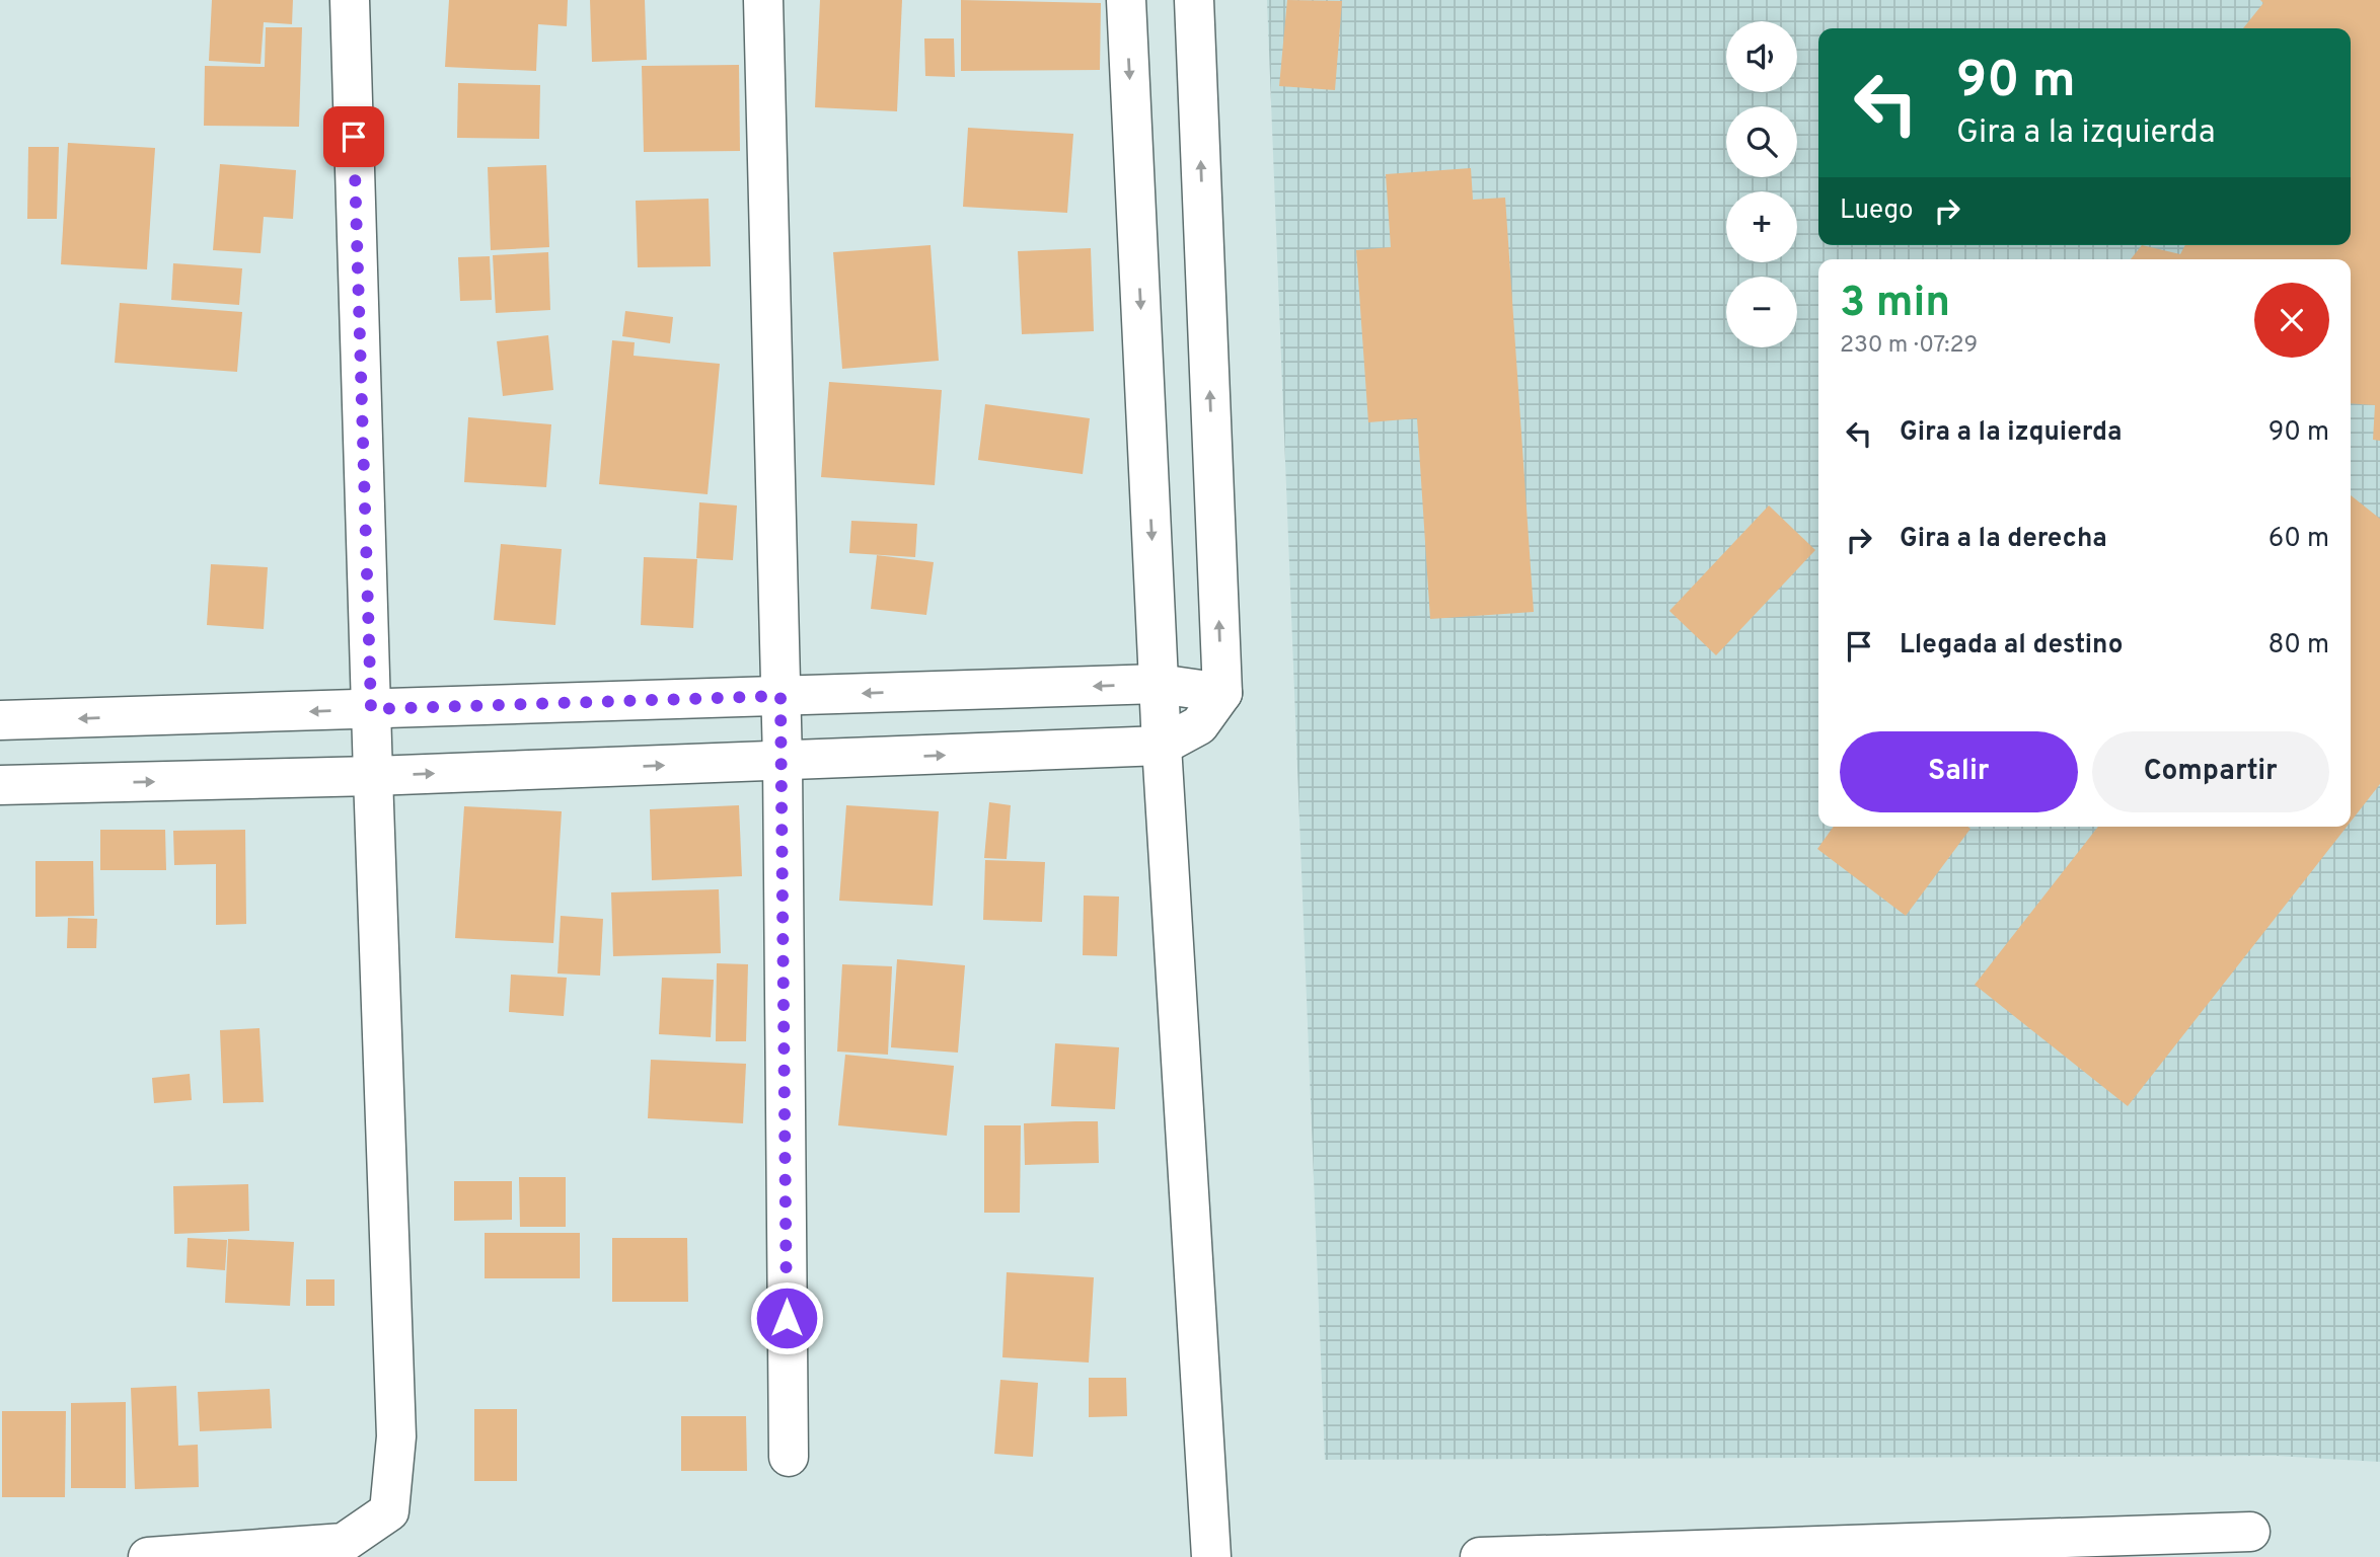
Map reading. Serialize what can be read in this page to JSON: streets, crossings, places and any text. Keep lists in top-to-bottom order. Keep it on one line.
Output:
{"page":{"map_buttons":["+","−"],"turn":["90 m","Gira a la izquierda"],"then":"Luego","heading":["3 min","230 m · 07:29"],"list":[{"name":"Gira a la izquierda","value":"90 m"},{"name":"Gira a la derecha","value":"60 m"},{"name":"Llegada al destino","value":"80 m"}],"buttons":["Salir","Compartir"]}}
